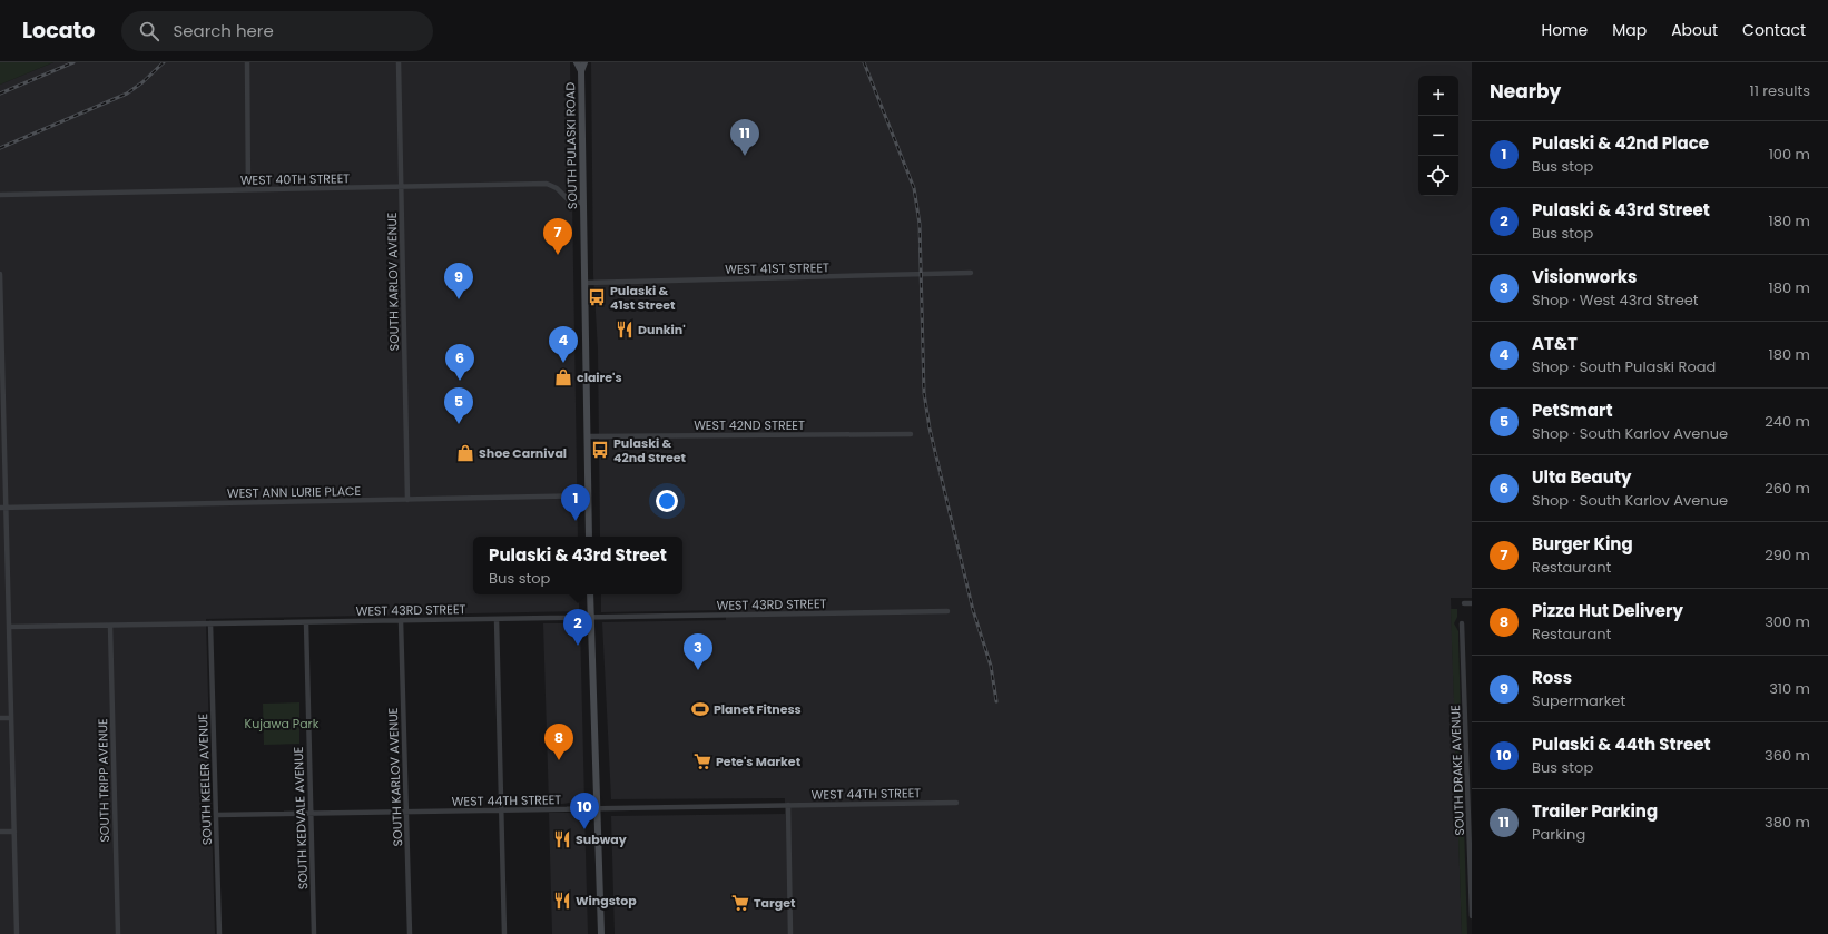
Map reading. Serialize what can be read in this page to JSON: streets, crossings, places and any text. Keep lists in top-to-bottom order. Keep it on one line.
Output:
{"streets":{"main road":["SOUTH PULASKI ROAD"],"street":["WEST 40TH STREET","WEST 41ST STREET","SOUTH KARLOV AVENUE","WEST 42ND STREET","WEST ANN LURIE PLACE","WEST 43RD STREET","SOUTH DRAKE AVENUE","SOUTH KEELER AVENUE","SOUTH TRIPP AVENUE","WEST 44TH STREET","SOUTH KEDVALE AVENUE"]},"crossings":[["SOUTH PULASKI ROAD","WEST 40TH STREET"],["SOUTH PULASKI ROAD","WEST 41ST STREET"],["SOUTH PULASKI ROAD","WEST 42ND STREET"],["SOUTH PULASKI ROAD","WEST ANN LURIE PLACE"],["WEST 40TH STREET","SOUTH KARLOV AVENUE"],["SOUTH KARLOV AVENUE","WEST ANN LURIE PLACE"],["SOUTH KARLOV AVENUE","WEST 43RD STREET"],["SOUTH KARLOV AVENUE","WEST 44TH STREET"],["WEST 43RD STREET","SOUTH KEELER AVENUE"],["WEST 43RD STREET","SOUTH TRIPP AVENUE"],["WEST 43RD STREET","SOUTH KEDVALE AVENUE"],["SOUTH KEELER AVENUE","WEST 44TH STREET"],["WEST 44TH STREET","SOUTH KEDVALE AVENUE"]],"parks":["Kujawa Park"],"places":{"bus stop":["Pulaski & 41st Street","Pulaski & 42nd Street"],"restaurant":["Dunkin'","Subway","Wingstop"],"shop":["claire's","Shoe Carnival"],"sports":["Planet Fitness"],"supermarket":["Pete's Market","Target"]},"page":{"header":"Locato","search":"Search here","nav":["Home","Map","About","Contact"],"heading":["Nearby","11 results"],"map_buttons":["+","−"],"pins":["11","7","9","4","6","5","1","2","3","8","10"],"list":[{"mark":"1","name":"Pulaski & 42nd Place","note":"Bus stop","value":"100 m"},{"mark":"2","name":"Pulaski & 43rd Street","note":"Bus stop","value":"180 m"},{"mark":"3","name":"Visionworks","note":"Shop · West 43rd Street","value":"180 m"},{"mark":"4","name":"AT&T","note":"Shop · South Pulaski Road","value":"180 m"},{"mark":"5","name":"PetSmart","note":"Shop · South Karlov Avenue","value":"240 m"},{"mark":"6","name":"Ulta Beauty","note":"Shop · South Karlov Avenue","value":"260 m"},{"mark":"7","name":"Burger King","note":"Restaurant","value":"290 m"},{"mark":"8","name":"Pizza Hut Delivery","note":"Restaurant","value":"300 m"},{"mark":"9","name":"Ross","note":"Supermarket","value":"310 m"},{"mark":"10","name":"Pulaski & 44th Street","note":"Bus stop","value":"360 m"},{"mark":"11","name":"Trailer Parking","note":"Parking","value":"380 m"}],"popup":["Pulaski & 43rd Street","Bus stop"]}}
